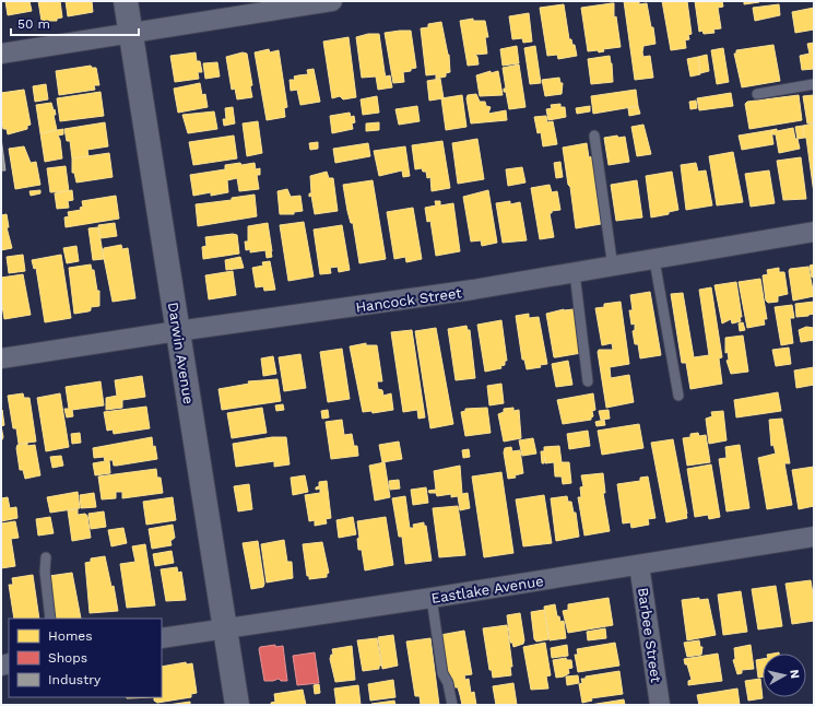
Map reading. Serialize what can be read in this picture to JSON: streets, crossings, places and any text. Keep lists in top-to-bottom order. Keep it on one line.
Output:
{"streets":{"street":["Hancock Street","Darwin Avenue","Eastlake Avenue","Barbee Street"]},"crossings":[["Hancock Street","Darwin Avenue"],["Darwin Avenue","Eastlake Avenue"],["Eastlake Avenue","Barbee Street"]],"legend":["Homes","Shops","Industry"],"scale_bar":"50 m","north":"right"}
